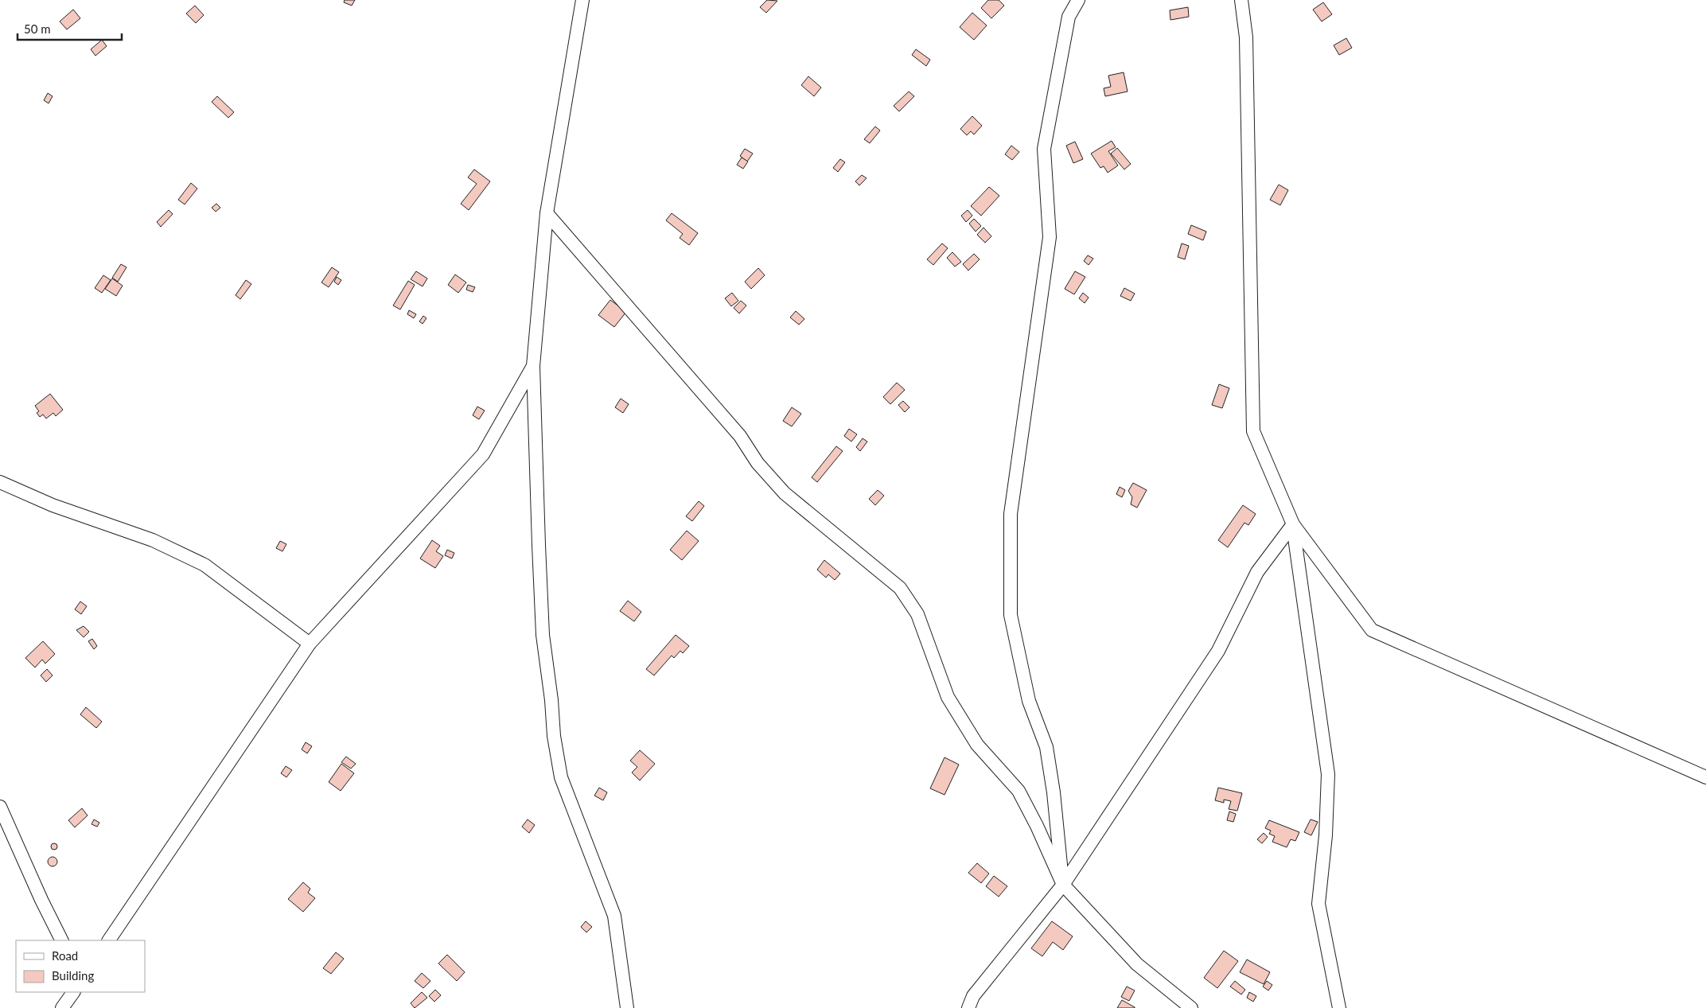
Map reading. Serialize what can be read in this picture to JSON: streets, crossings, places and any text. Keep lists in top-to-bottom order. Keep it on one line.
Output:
{"legend":["Road","Building"],"scale_bar":"50 m"}
